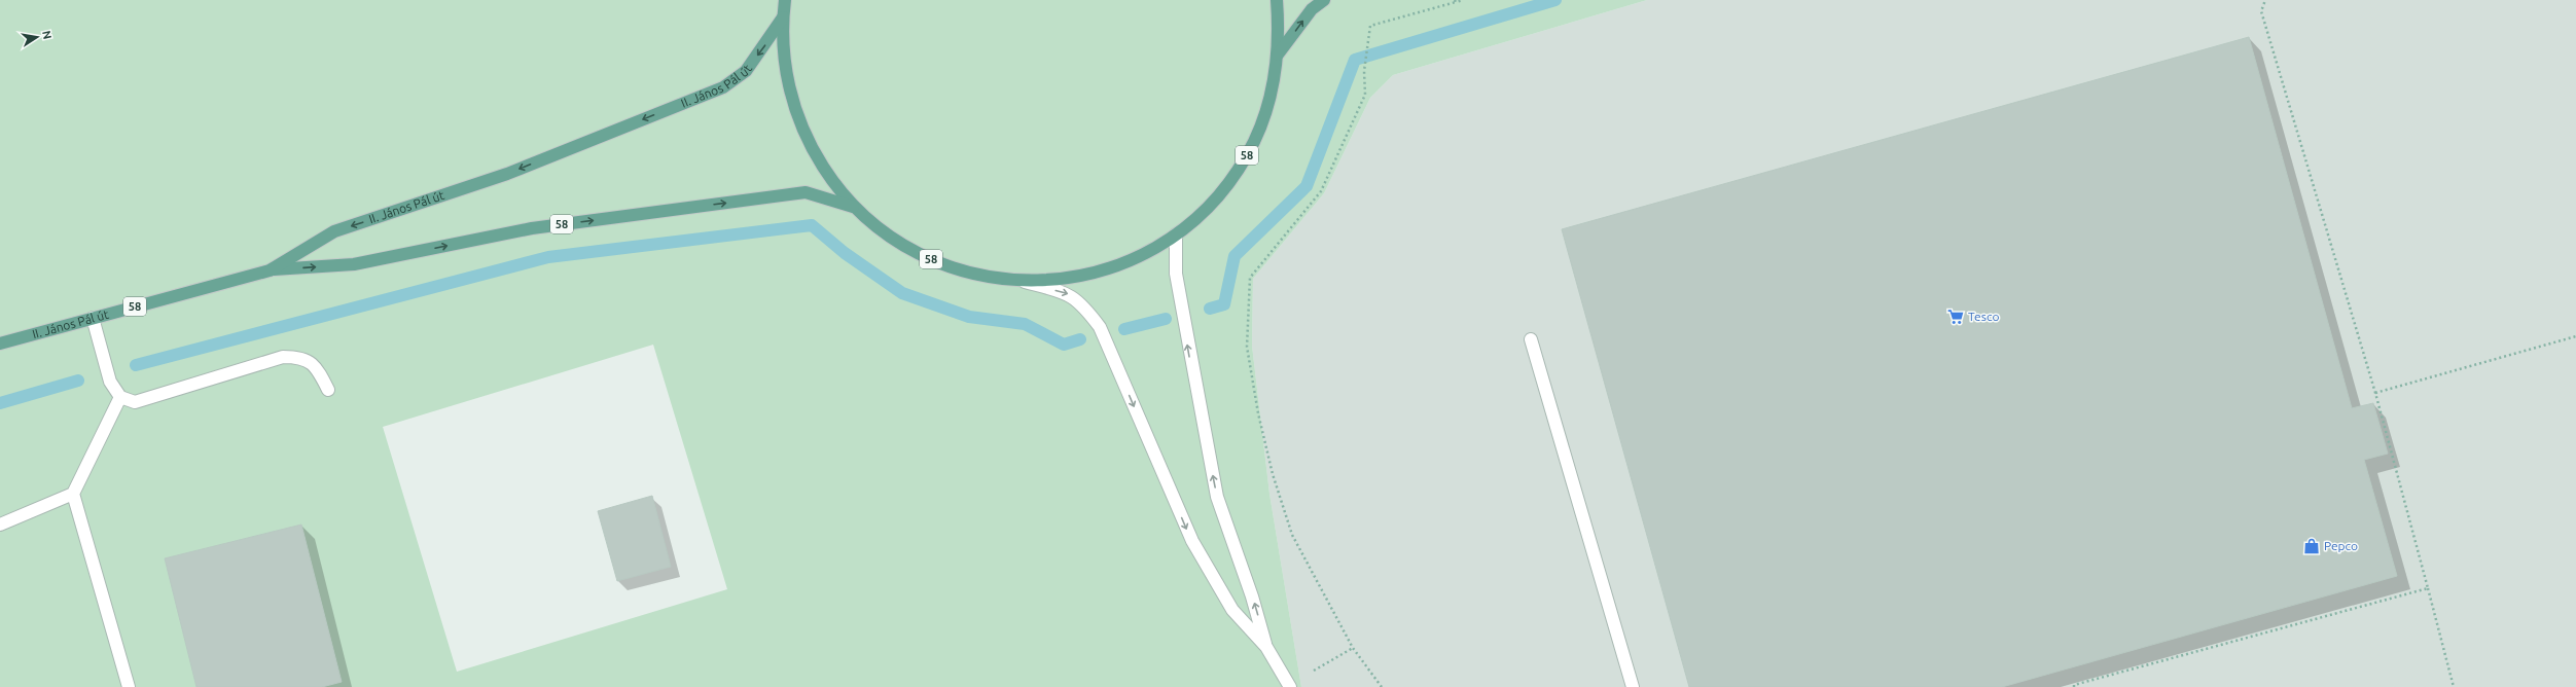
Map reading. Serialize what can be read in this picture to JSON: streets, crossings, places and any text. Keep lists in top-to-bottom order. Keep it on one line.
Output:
{"streets":{"main road":["II. János Pál út","58"]},"crossings":[["II. János Pál út","58"]],"places":{"supermarket":["Tesco"],"shop":["Pepco"]},"north":"right"}
